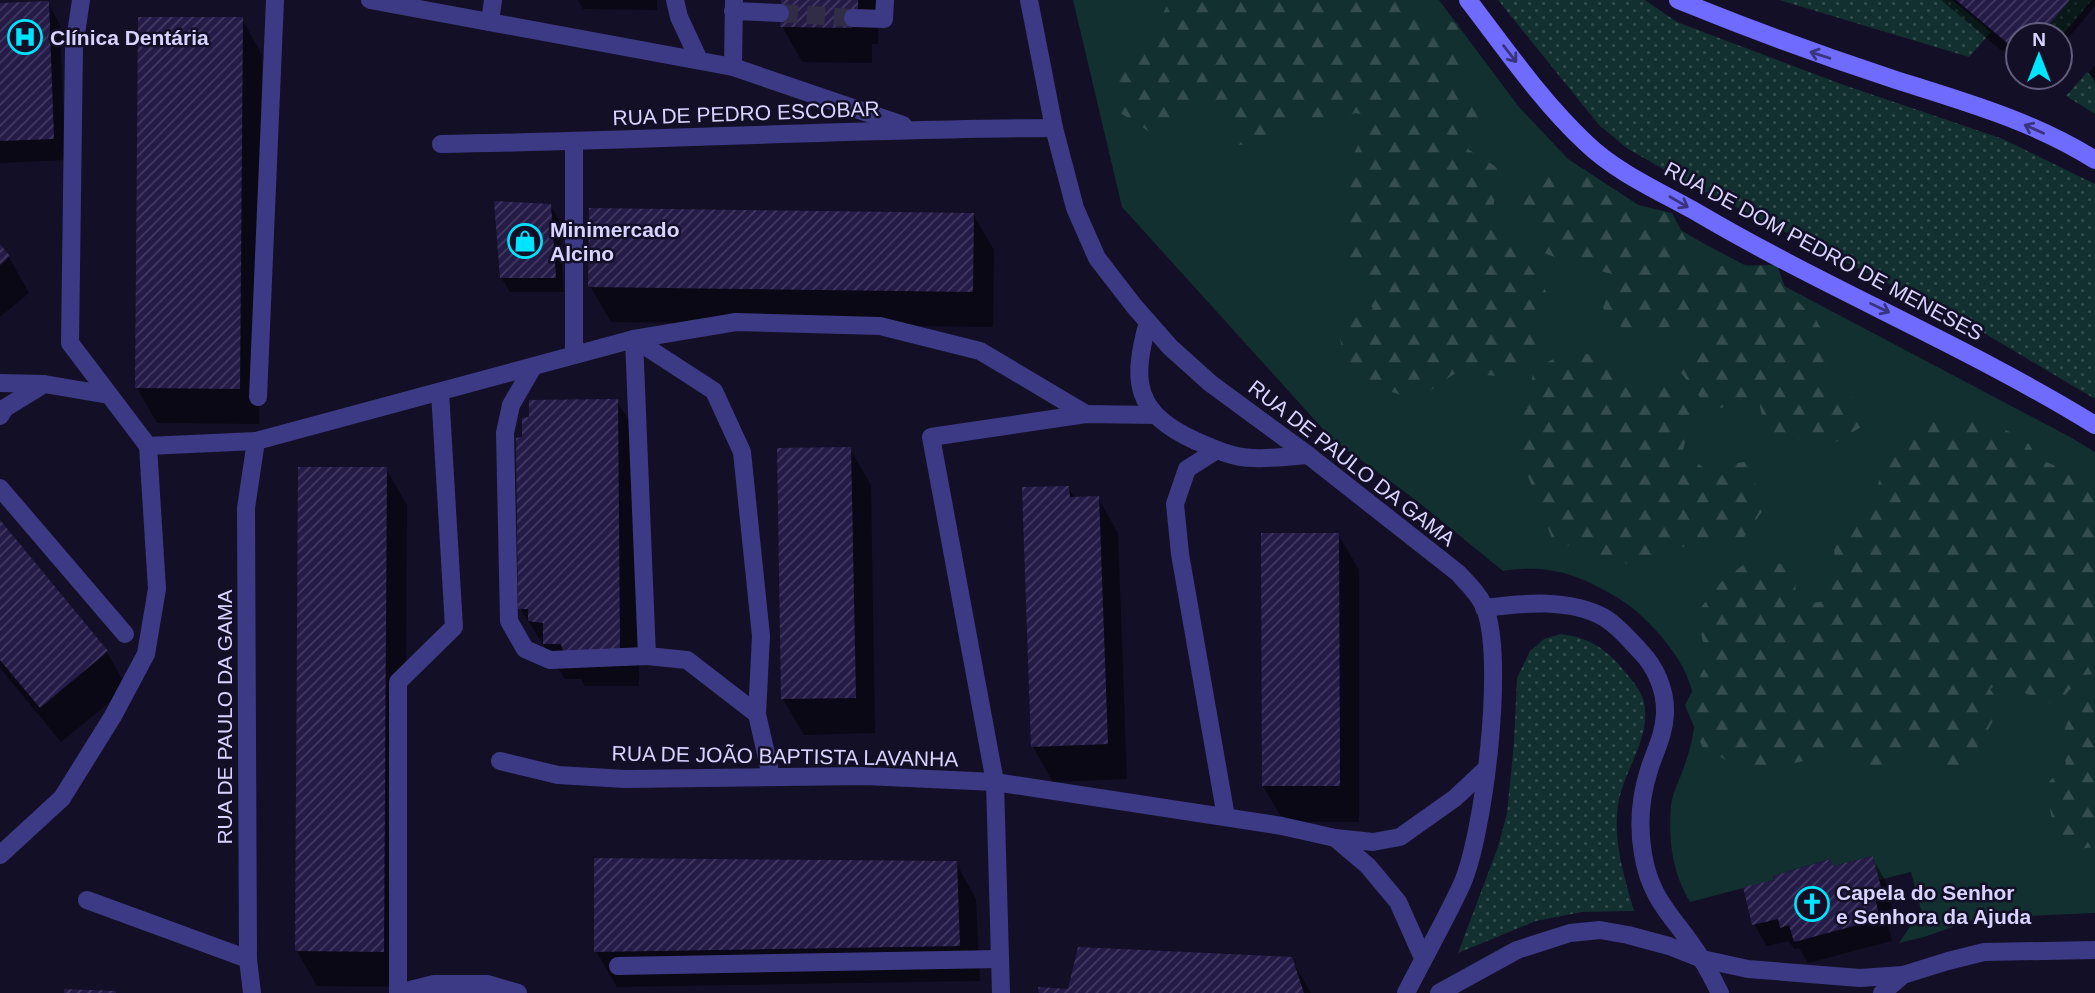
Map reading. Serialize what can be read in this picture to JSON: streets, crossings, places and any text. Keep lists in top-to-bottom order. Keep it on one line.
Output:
{"streets":{"main road":["RUA DE DOM PEDRO DE MENESES"],"street":["RUA DE PEDRO ESCOBAR","RUA DE PAULO DA GAMA","RUA DE JOÃO BAPTISTA LAVANHA"]},"crossings":[["RUA DE PEDRO ESCOBAR","RUA DE PAULO DA GAMA"],["RUA DE PAULO DA GAMA","RUA DE JOÃO BAPTISTA LAVANHA"]],"one_way":["RUA DE DOM PEDRO DE MENESES"],"places":{"hospital":["Clínica Dentária"],"shop":["Minimercado Alcino"],"church":["Capela do Senhor e Senhora da Ajuda"]},"north":"top"}
